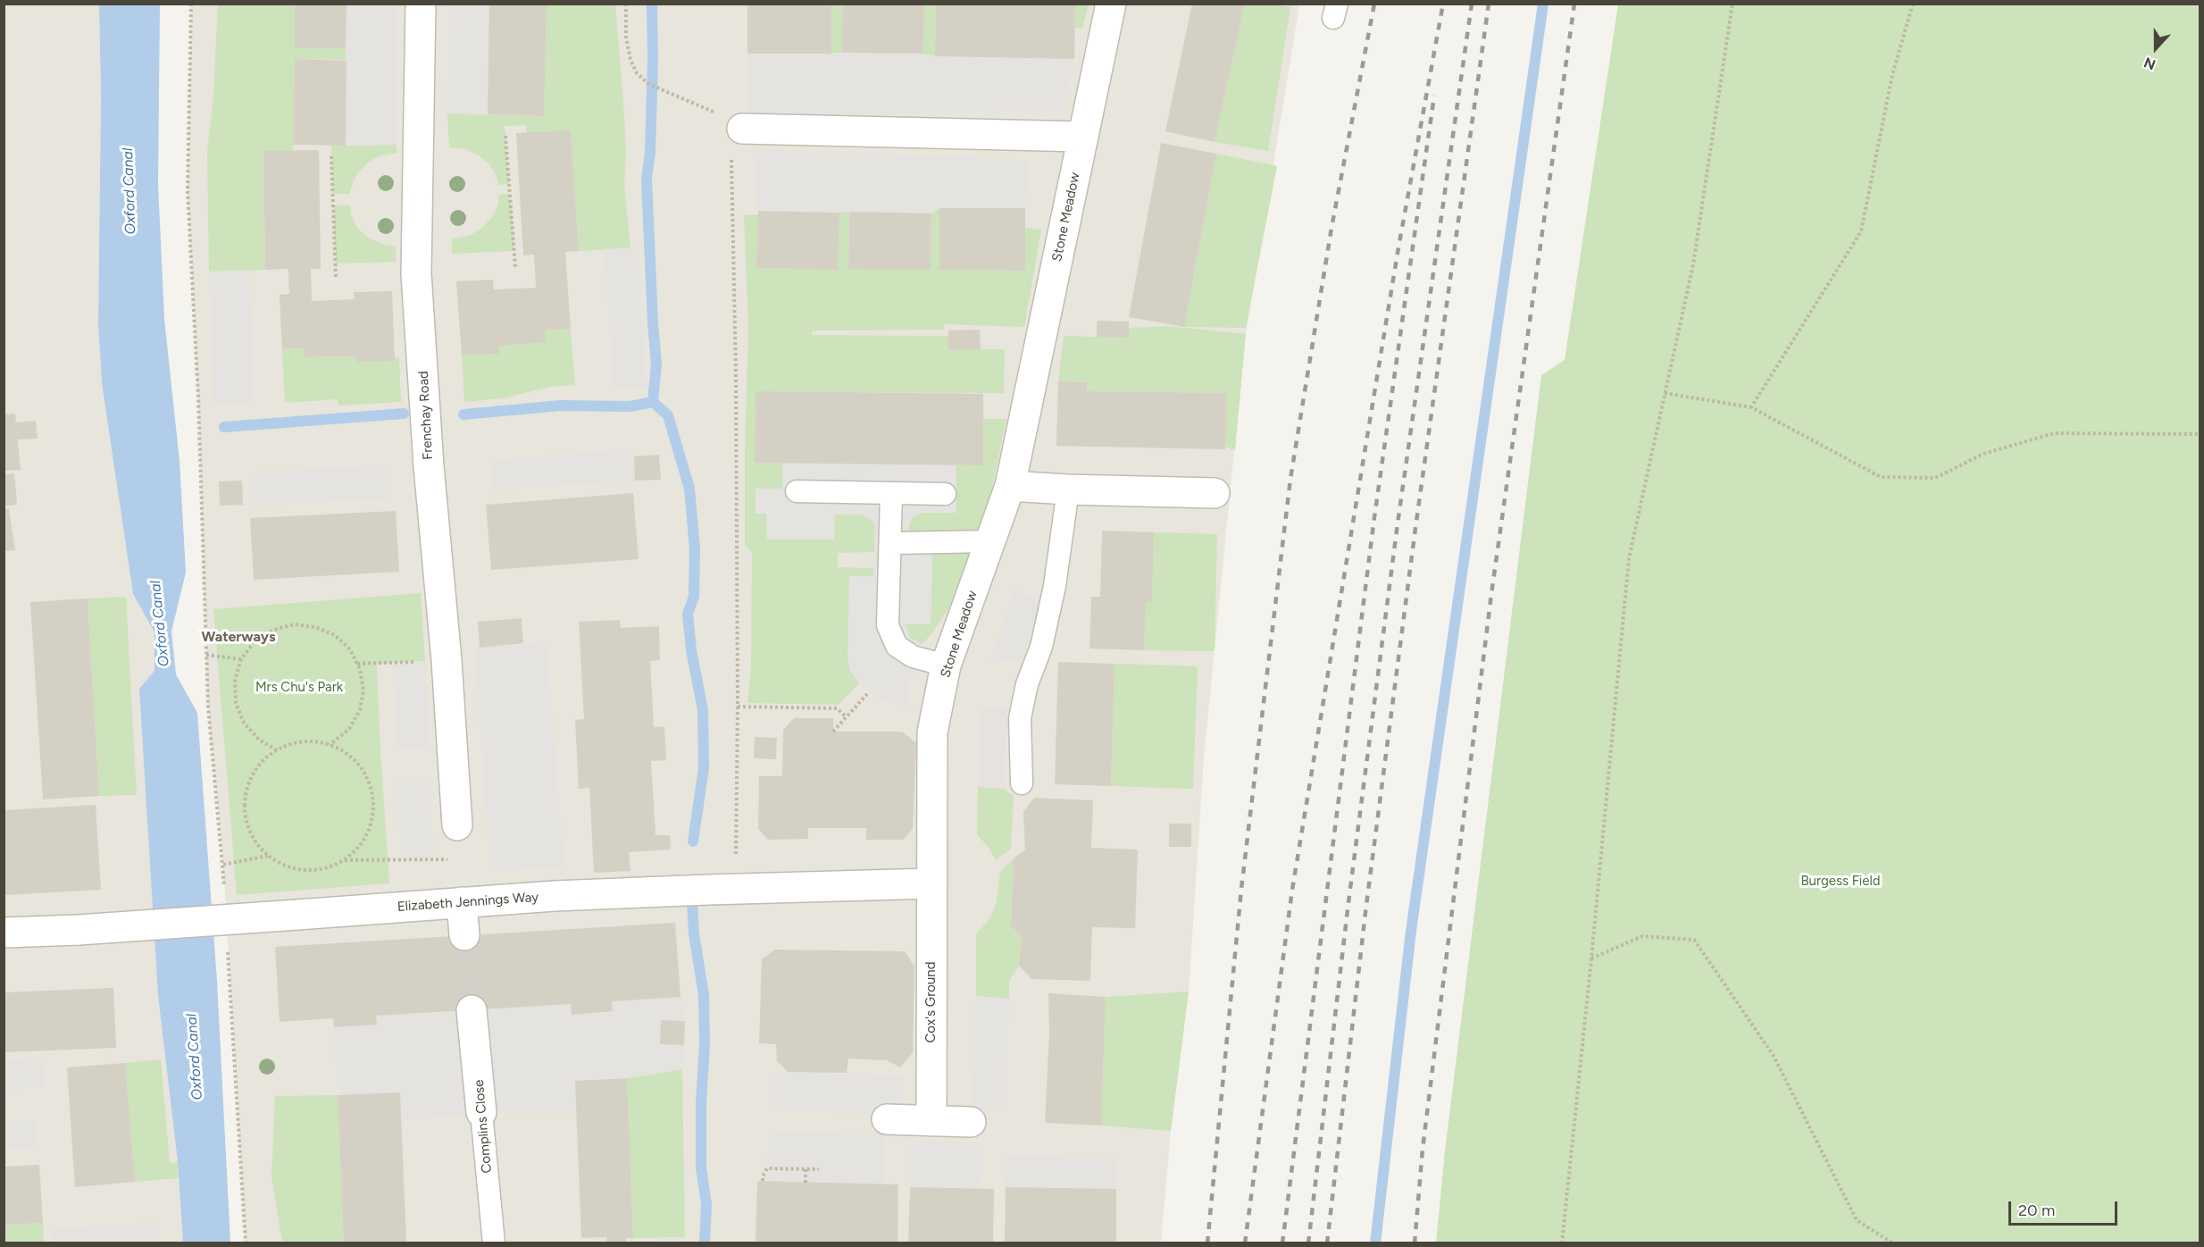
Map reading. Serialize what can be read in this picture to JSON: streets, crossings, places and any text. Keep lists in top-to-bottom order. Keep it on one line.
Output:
{"streets":{"street":["Stone Meadow","Frenchay Road","Elizabeth Jennings Way","Cox's Ground","Complins Close"]},"crossings":[["Stone Meadow","Elizabeth Jennings Way"],["Stone Meadow","Cox's Ground"],["Elizabeth Jennings Way","Cox's Ground"]],"districts":["Waterways"],"water":["Oxford Canal"],"parks":["Mrs Chu's Park","Burgess Field"],"scale_bar":"20 m","north":"bottom"}
